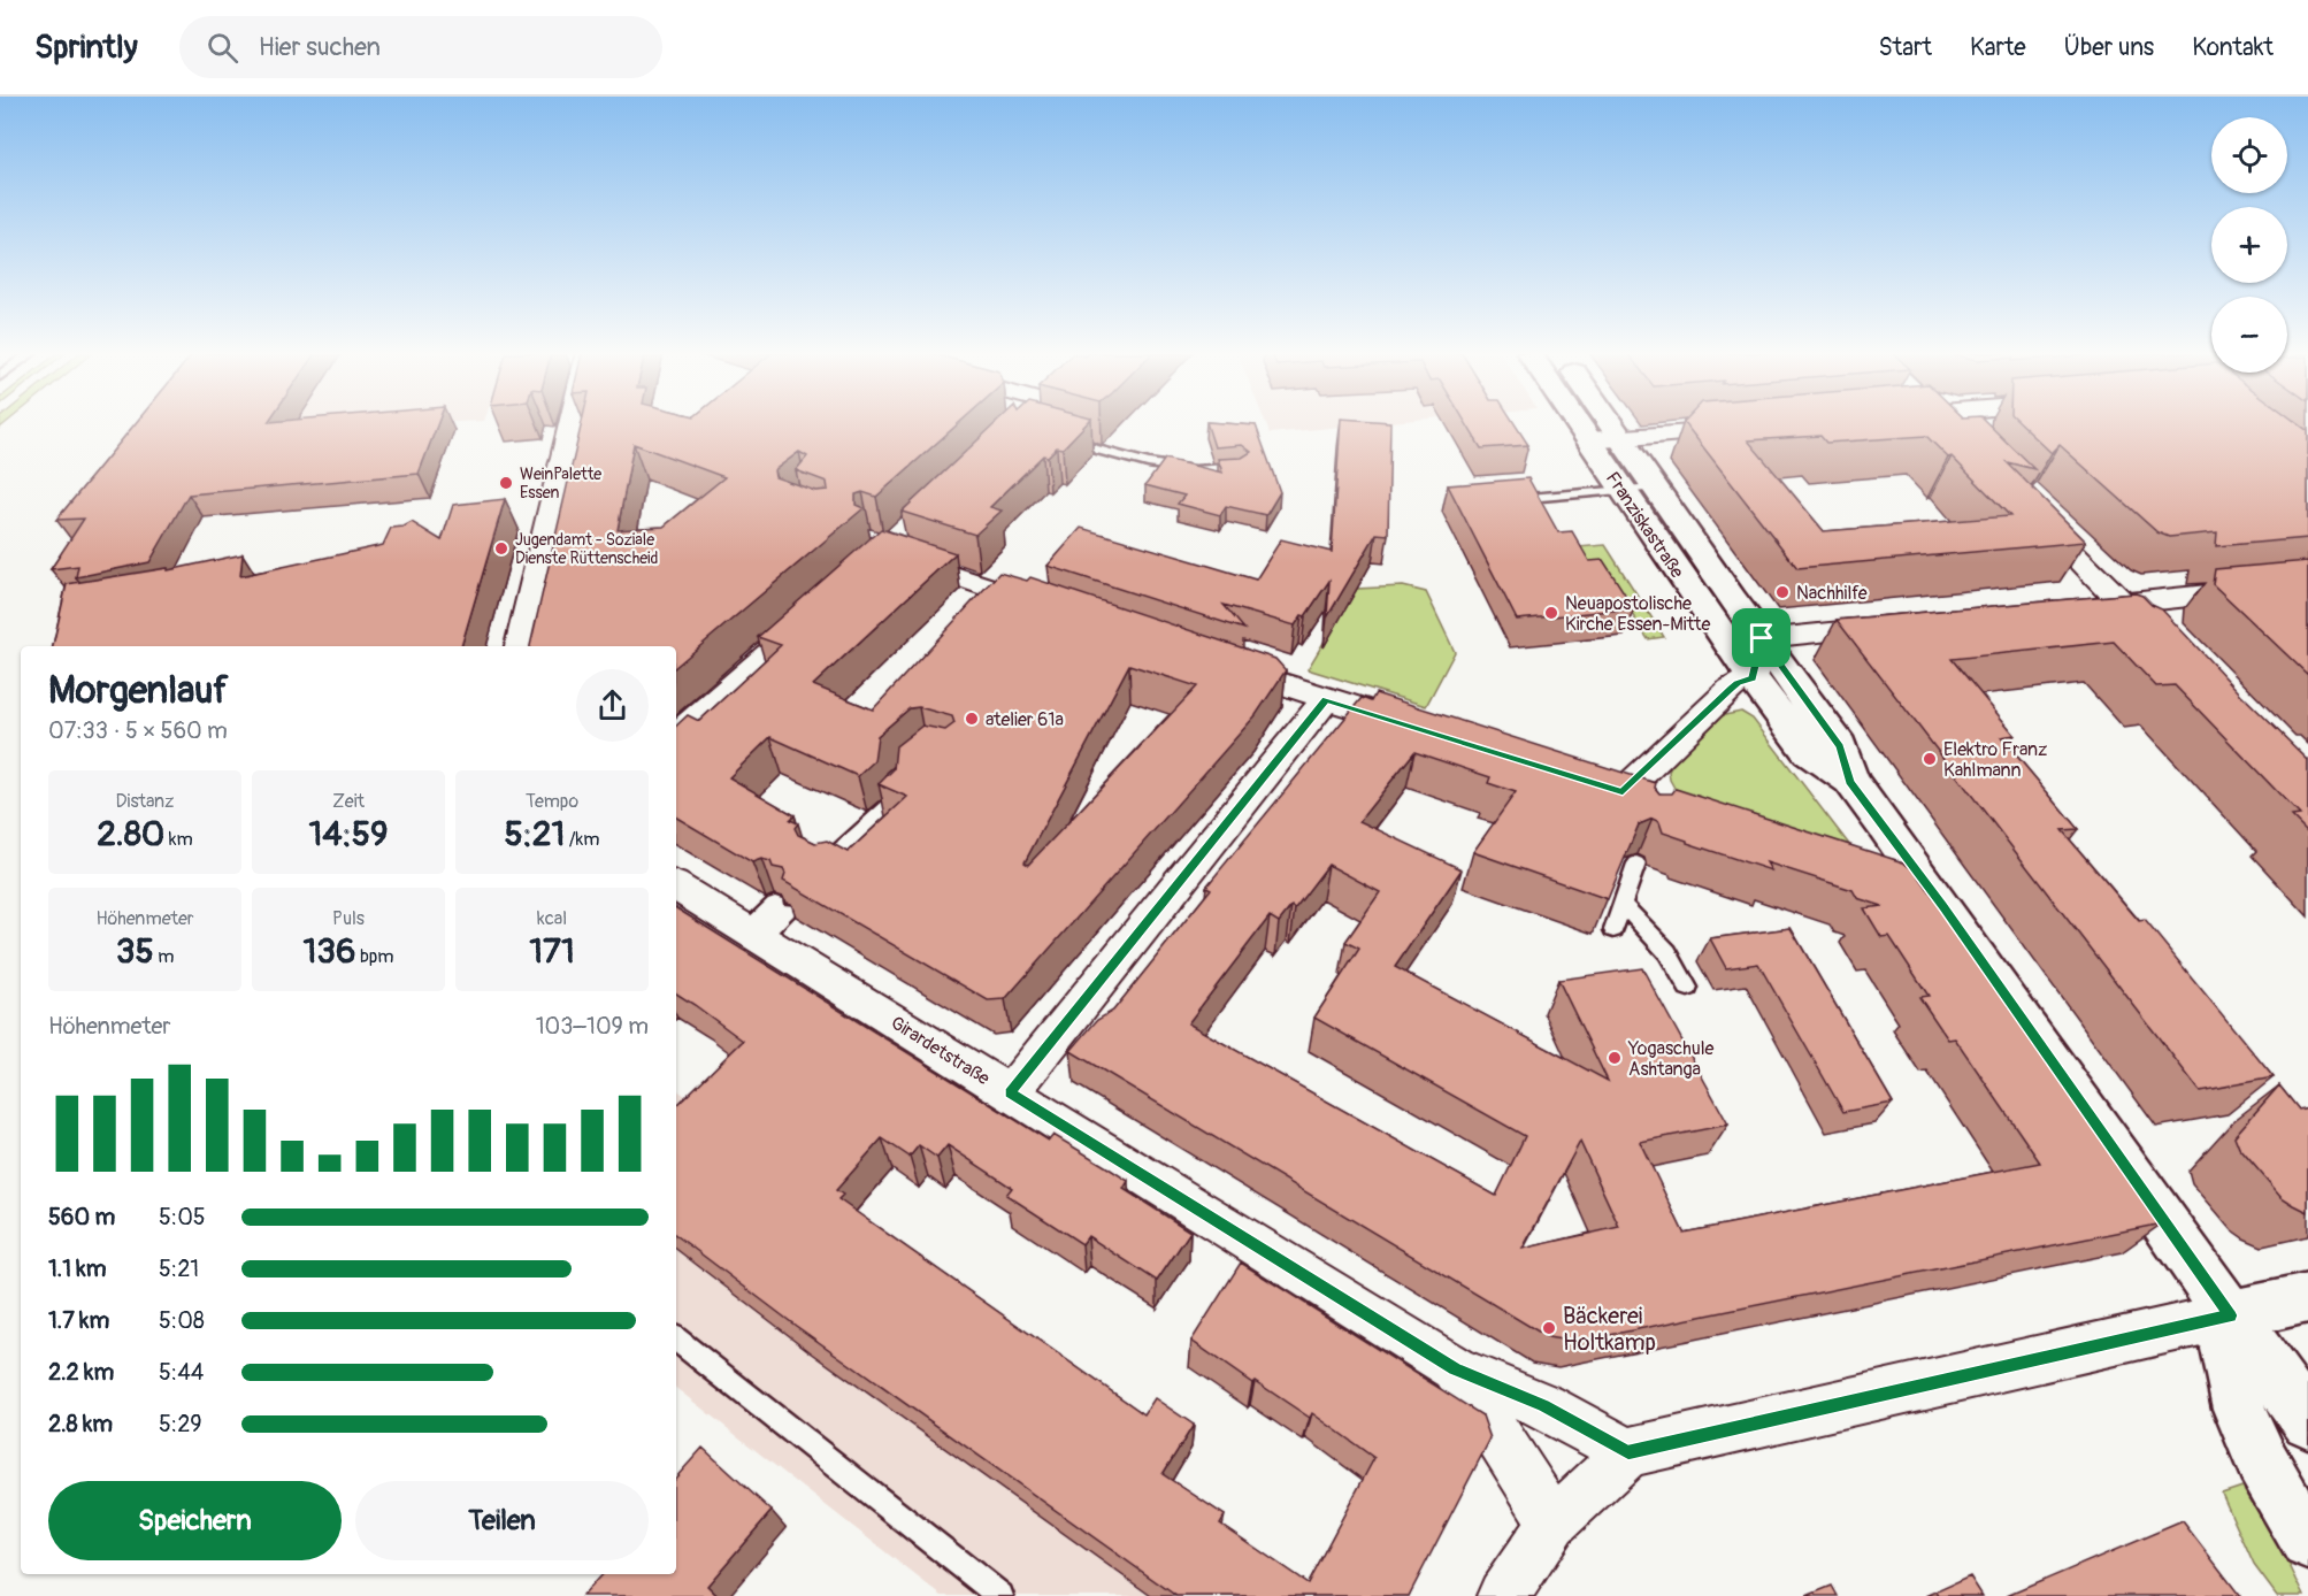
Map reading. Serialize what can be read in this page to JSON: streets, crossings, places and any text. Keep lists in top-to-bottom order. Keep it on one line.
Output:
{"streets":{"main road":["Franziskastraße"],"street":["Girardetstraße"]},"places":["WeinPalette Essen","Jugendamt - Soziale Dienste Rüttenscheid","Nachhilfe","Neuapostolische Kirche Essen-Mitte","atelier 61a","Elektro Franz Kahlmann","Yogaschule Ashtanga","Bäckerei Holtkamp"],"page":{"header":"Sprintly","search":"Hier suchen","nav":["Start","Karte","Über uns","Kontakt"],"map_buttons":["+","−"],"heading":["Morgenlauf","07:33 · 5 × 560 m"],"stats":[["Distanz","2.80 km"],["Zeit","14:59"],["Tempo","5:21 /km"],["Höhenmeter","35 m"],["Puls","136 bpm"],["kcal","171"]],"chart":["Höhenmeter","103–109 m"],"list":[{"name":"560 m","note":"5:05"},{"name":"1.1 km","note":"5:21"},{"name":"1.7 km","note":"5:08"},{"name":"2.2 km","note":"5:44"},{"name":"2.8 km","note":"5:29"}],"buttons":["Speichern","Teilen"]}}
